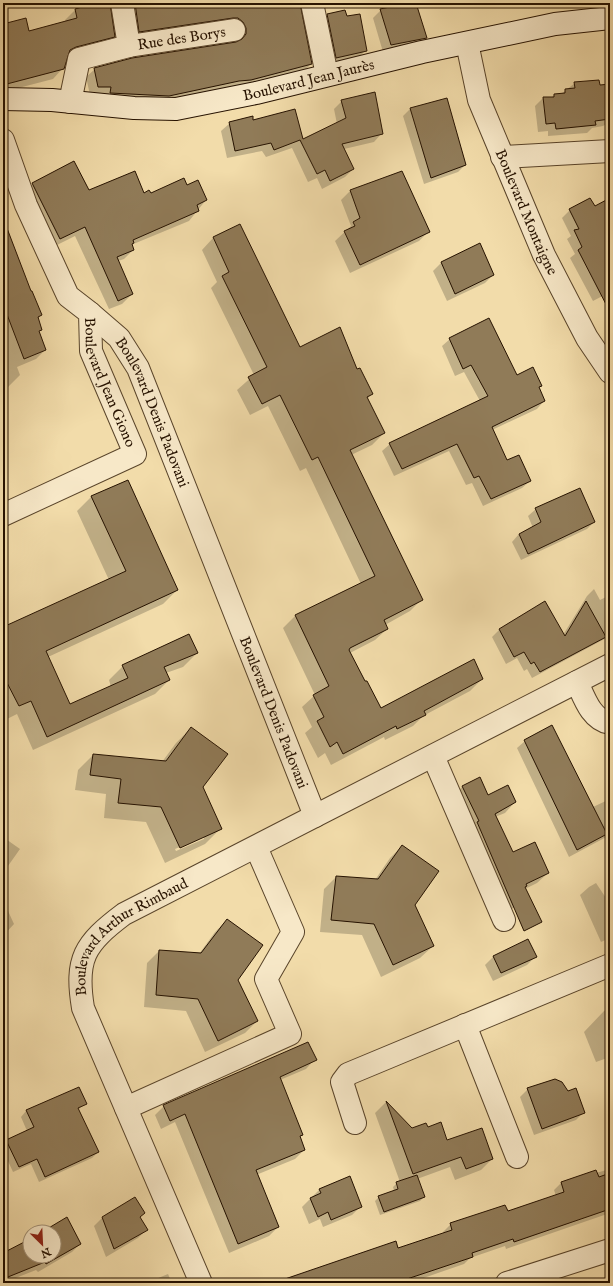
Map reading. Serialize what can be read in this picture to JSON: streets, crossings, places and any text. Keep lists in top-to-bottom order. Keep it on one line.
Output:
{"streets":{"street":["Rue des Borys","Boulevard Jean Jaurès","Boulevard Montaigne","Boulevard Jean Giono","Boulevard Denis Padovani","Boulevard Arthur Rimbaud"]},"crossings":[["Rue des Borys","Boulevard Jean Jaurès"],["Boulevard Jean Jaurès","Boulevard Montaigne"],["Boulevard Jean Giono","Boulevard Denis Padovani"],["Boulevard Denis Padovani","Boulevard Arthur Rimbaud"]],"north":"bottom right"}
